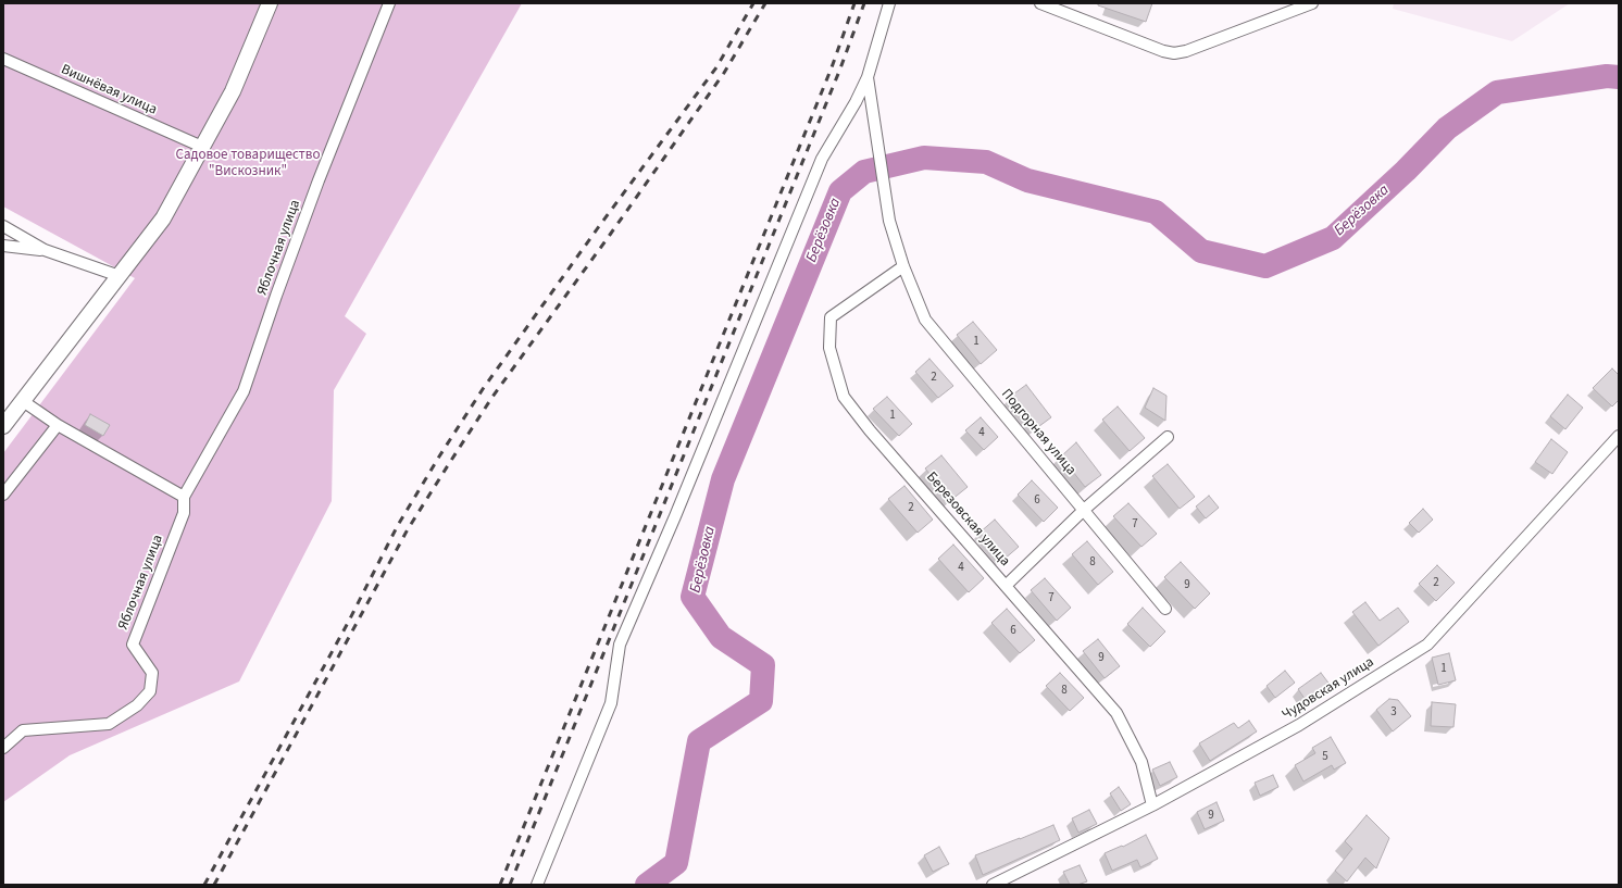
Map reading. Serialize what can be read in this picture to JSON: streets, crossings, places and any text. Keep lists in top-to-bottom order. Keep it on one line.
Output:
{"streets":{"street":["Вишнёвая улица","Яблочная улица","Подгорная улица","Березовская улица","Чудовская улица"]},"crossings":[["Подгорная улица","Березовская улица"],["Березовская улица","Чудовская улица"]],"water":["Берёзовка"],"parks":["Садовое товарищество \"Вискозник\""],"house_numbers":["1","2","1","4","6","2","7","8","4","2","9","7","6","9","1","8","3","5","9"]}
